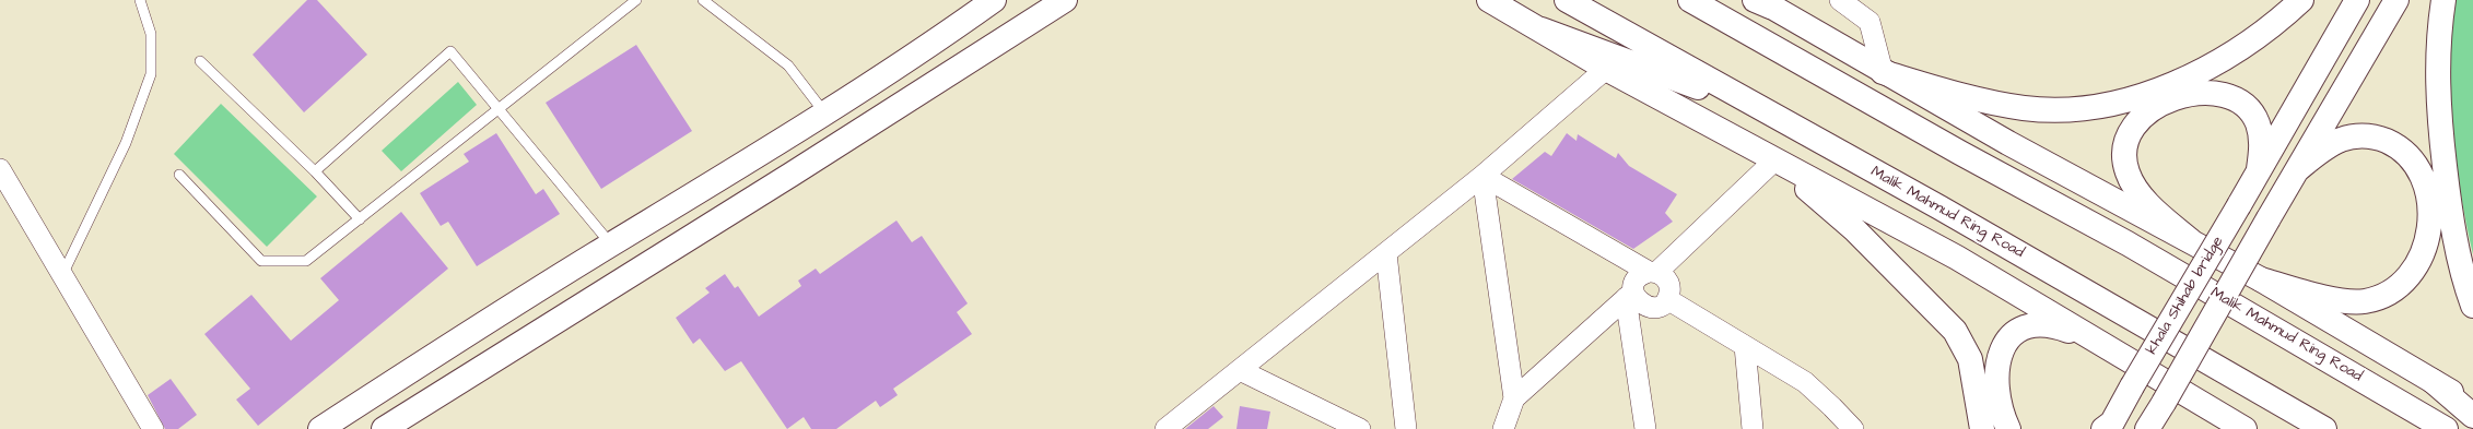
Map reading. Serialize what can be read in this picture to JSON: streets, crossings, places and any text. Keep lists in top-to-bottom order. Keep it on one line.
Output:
{"streets":{"main road":["Malik Mahmud Ring Road","khala Shihab bridge"]}}
